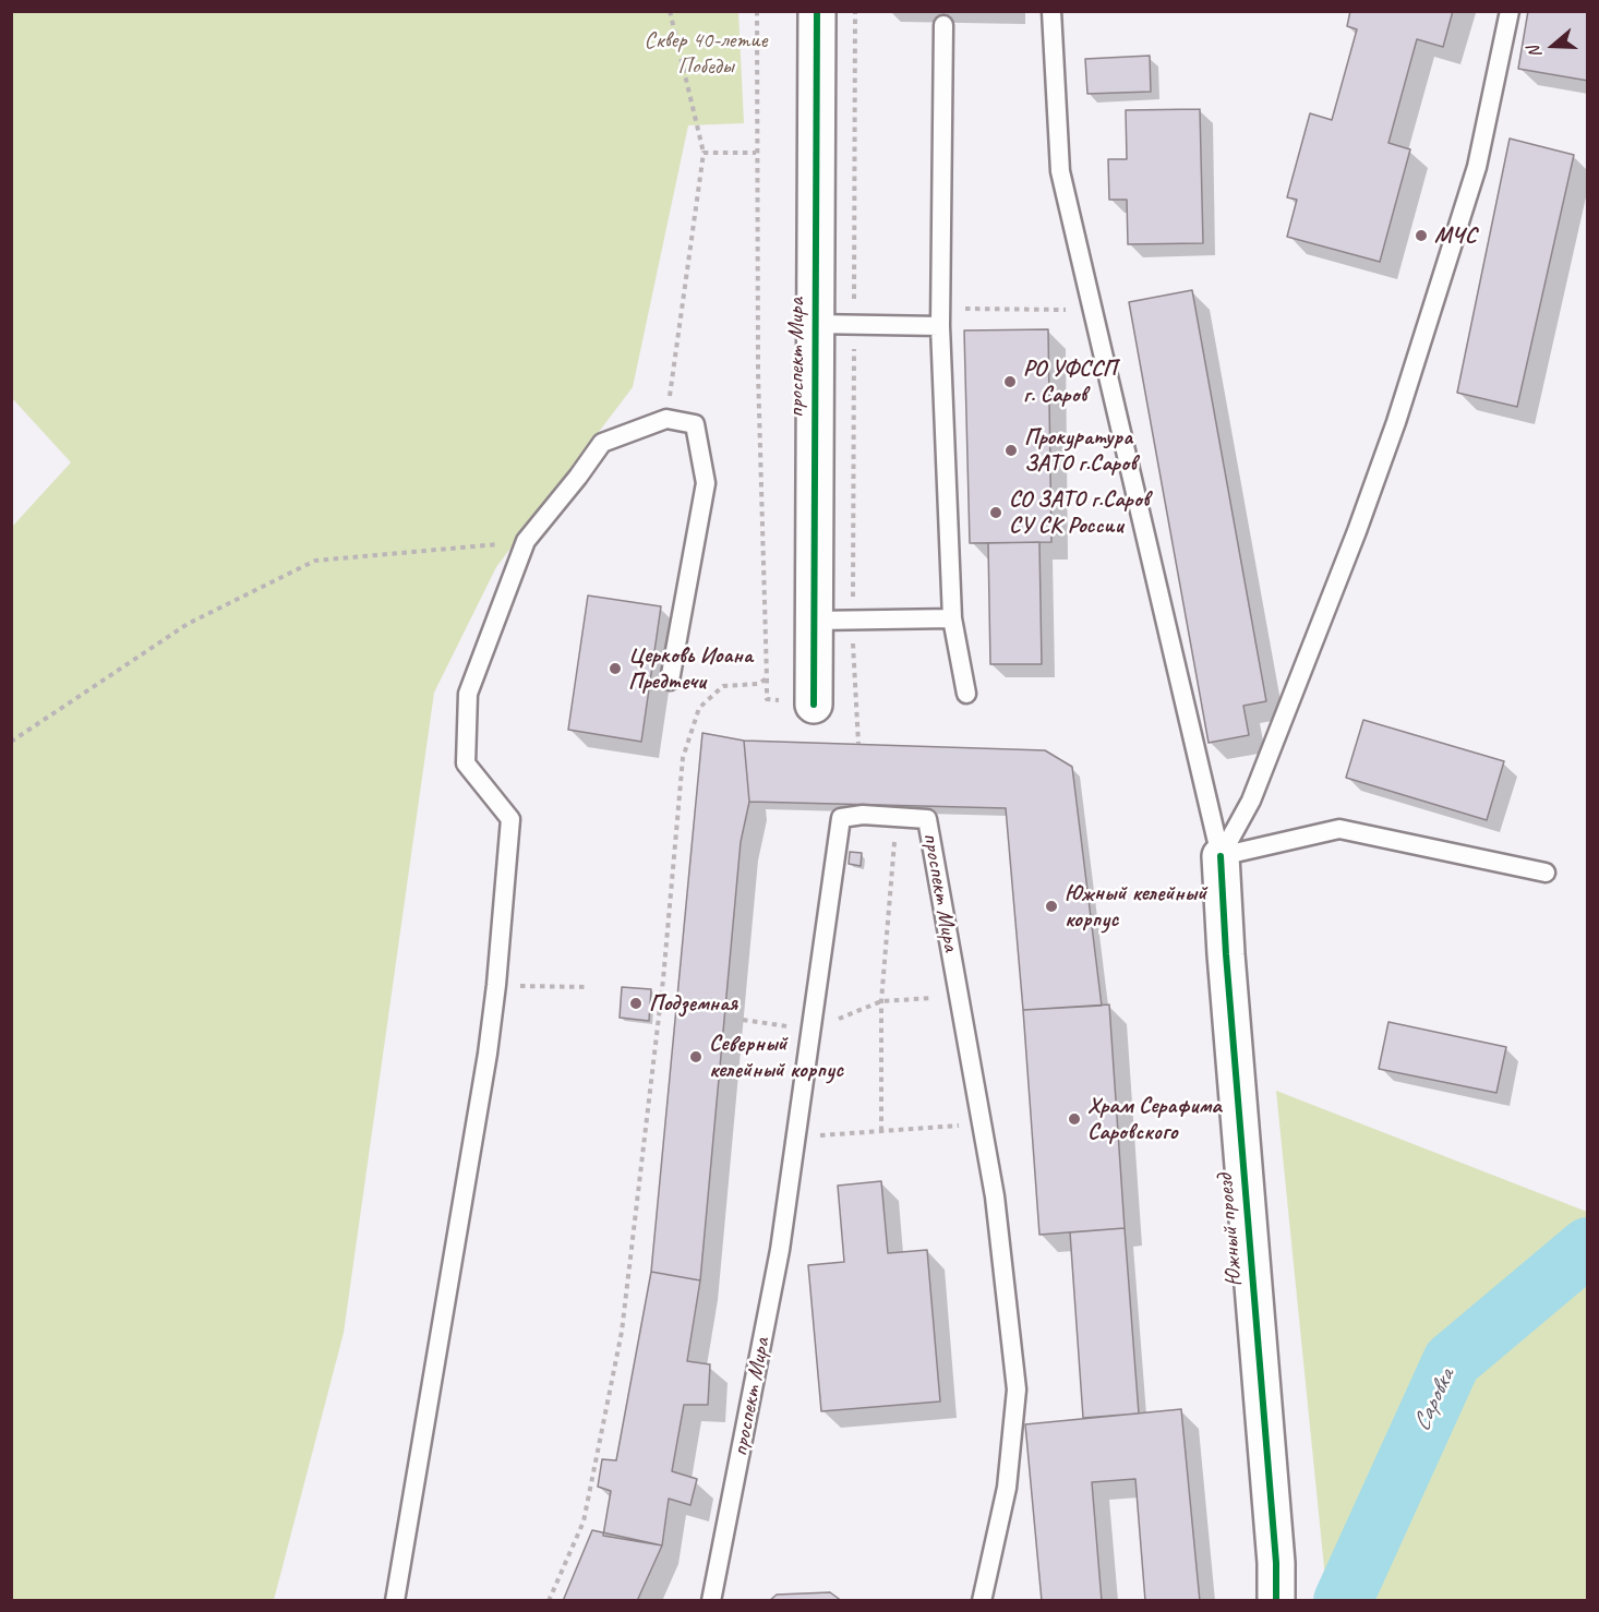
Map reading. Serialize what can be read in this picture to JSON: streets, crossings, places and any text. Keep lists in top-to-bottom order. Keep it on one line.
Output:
{"streets":{"street":["проспект Мира","Южный проезд"]},"water":["Саровка"],"parks":["Сквер 40-летие Победы"],"places":["МЧС","РО УФССП г. Саров","Прокуратура ЗАТО г.Саров","СО ЗАТО г.Саров СУ СК России","Церковь Иоана Предтечи","Южный келейный корпус","Подземная","Северный келейный корпус","Храм Серафима Саровского"],"north":"left"}
